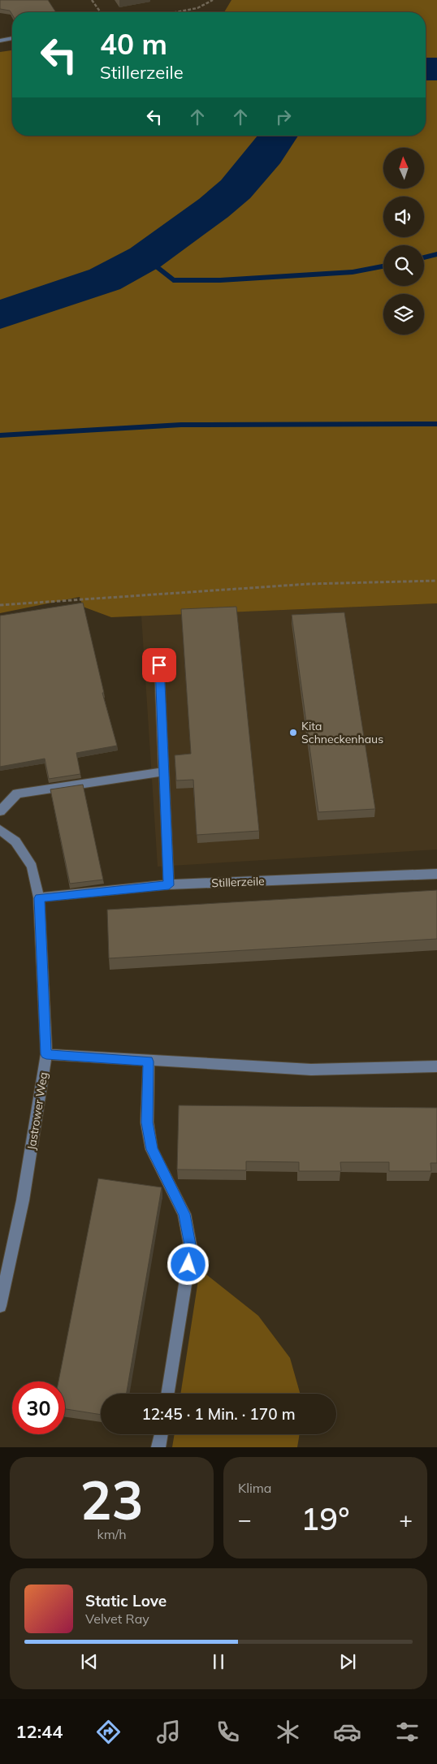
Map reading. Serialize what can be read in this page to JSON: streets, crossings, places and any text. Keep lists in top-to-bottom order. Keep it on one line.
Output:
{"streets":{"street":["Stillerzeile","Jastrower Weg"]},"crossings":[["Stillerzeile","Jastrower Weg"]],"places":["Kita Schneckenhaus"],"north":"top","page":{"turn":["40 m","Stillerzeile"],"limit":"30","trip":"12:45 · 1 Min. · 170 m","tile":[["23","km/h"],"Klima"],"heat":["−","19°","+"],"song":["Static Love","Velvet Ray"],"tabs":"12:44"}}
